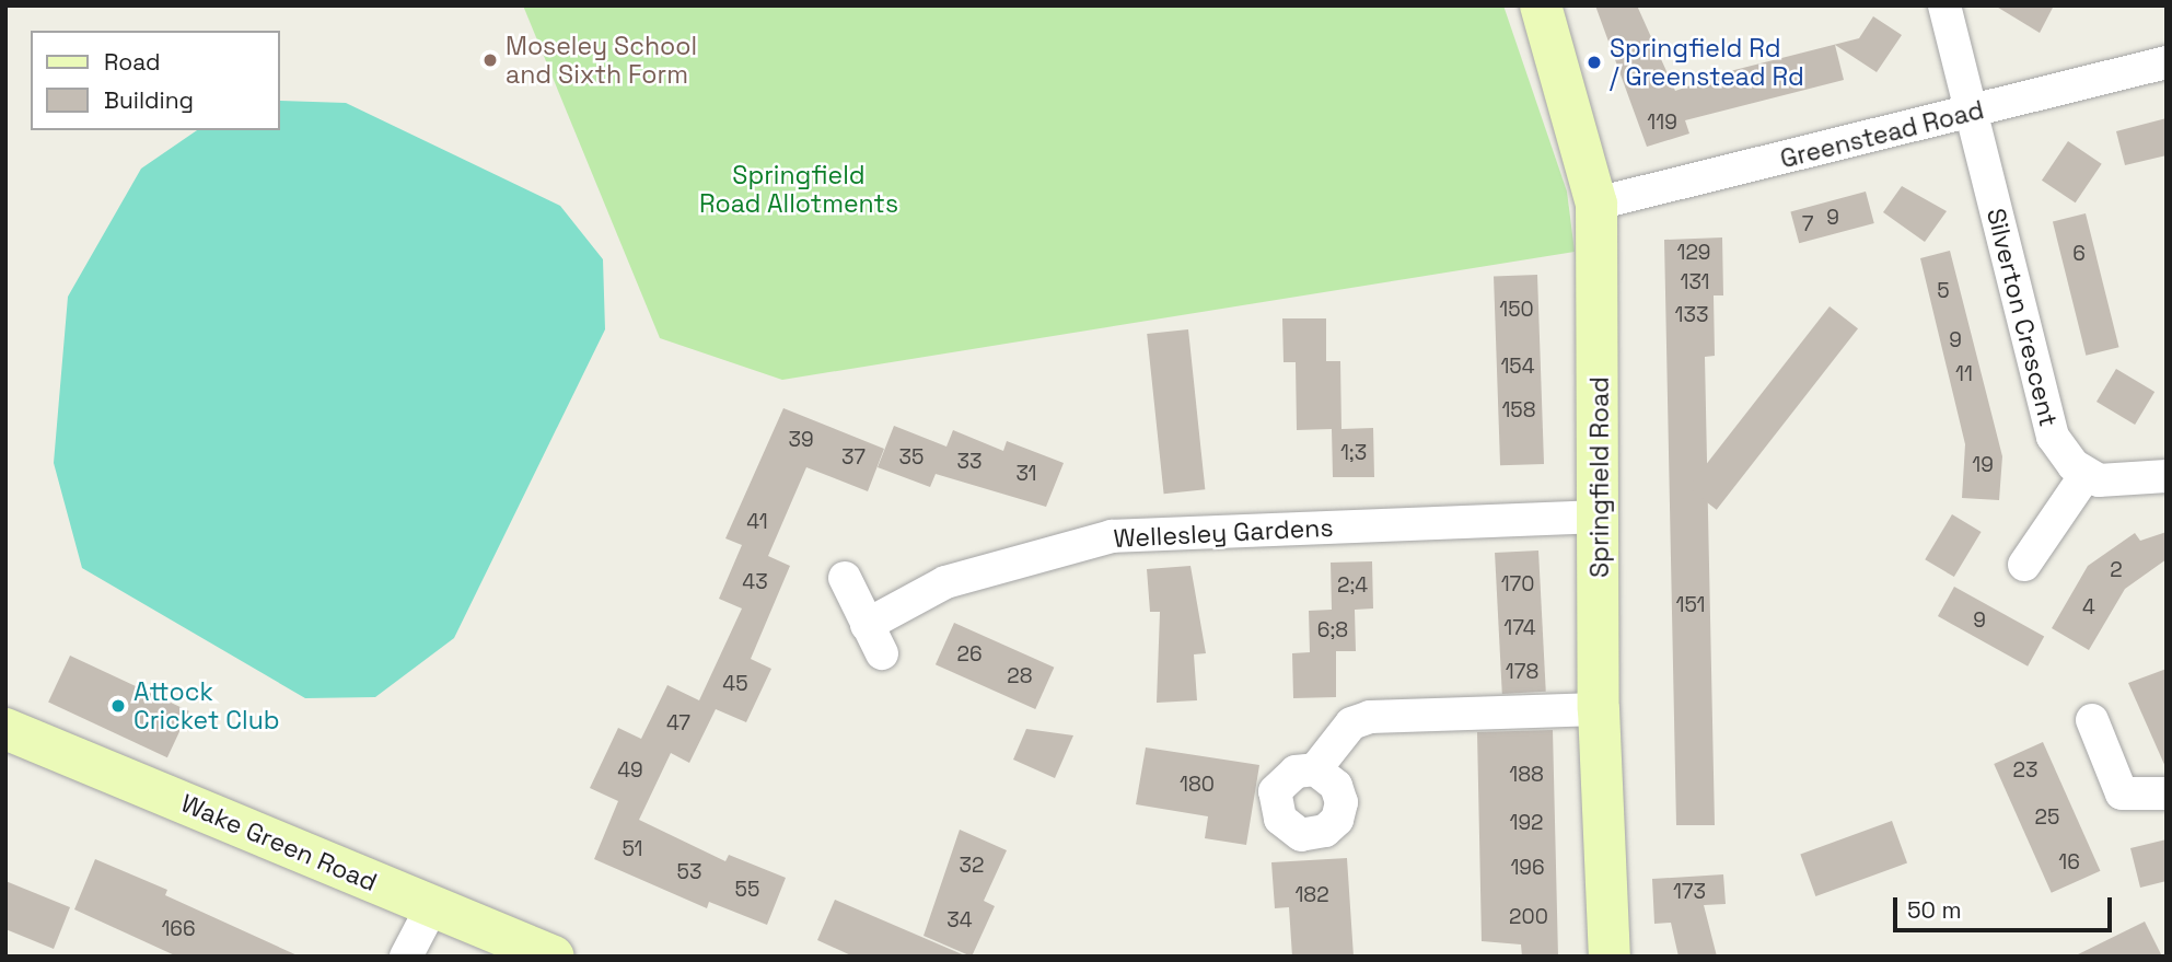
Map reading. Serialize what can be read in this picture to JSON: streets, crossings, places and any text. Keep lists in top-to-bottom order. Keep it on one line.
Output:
{"streets":{"street":["Greenstead Road","Silverton Crescent","Springfield Road","Wellesley Gardens","Wake Green Road"]},"crossings":[["Greenstead Road","Silverton Crescent"],["Greenstead Road","Springfield Road"],["Springfield Road","Wellesley Gardens"]],"parks":["Springfield Road Allotments"],"places":["Moseley School and Sixth Form","Springfield Rd / Greenstead Rd","Attock Cricket Club"],"house_numbers":["119","9","7","129","6","131","5","150","133","9","154","11","158","39","1;3","37","35","33","19","31","41","2","43","170","2;4","151","4","9","174","6;8","26","178","28","45","47","49","23","188","180","25","192","51","16","32","196","53","55","173","182","200","34","166"],"legend":["Road","Building"],"scale_bar":"50 m"}
